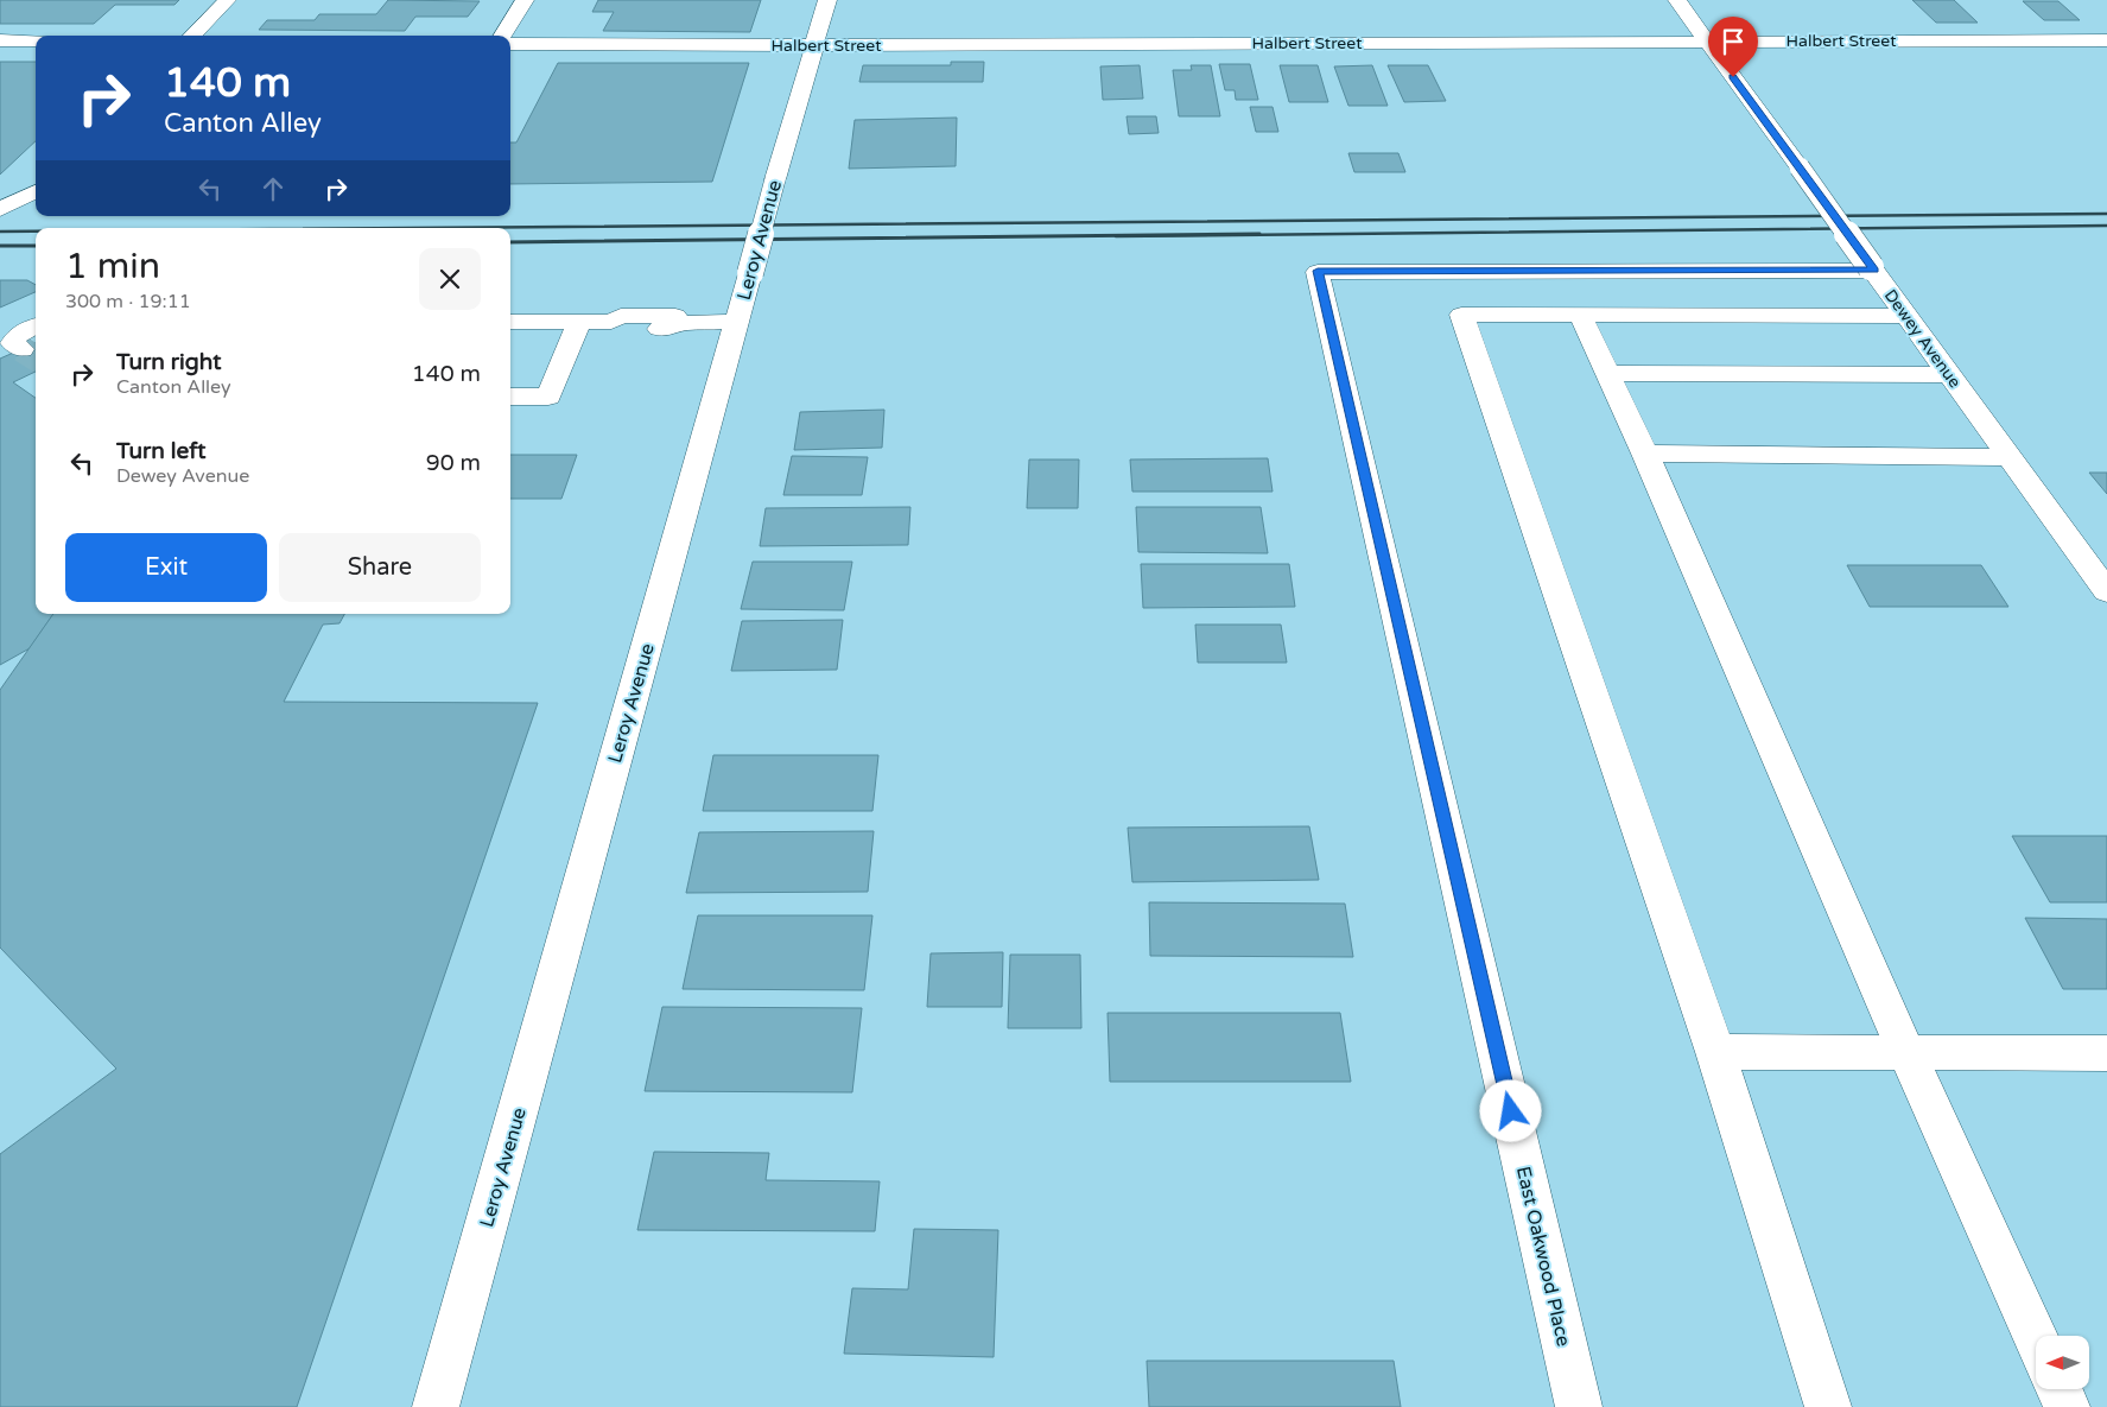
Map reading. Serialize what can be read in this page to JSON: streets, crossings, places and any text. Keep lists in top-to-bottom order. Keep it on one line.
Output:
{"streets":{"street":["Halbert Street","Leroy Avenue","Dewey Avenue","East Oakwood Place"]},"crossings":[["Halbert Street","Leroy Avenue"],["Halbert Street","Dewey Avenue"],["Dewey Avenue","East Oakwood Place"]],"north":"left","page":{"turn":["140 m","Canton Alley"],"heading":["1 min","300 m · 19:11"],"list":[{"name":"Turn right","note":"Canton Alley","value":"140 m"},{"name":"Turn left","note":"Dewey Avenue","value":"90 m"}],"buttons":["Exit","Share"]}}
